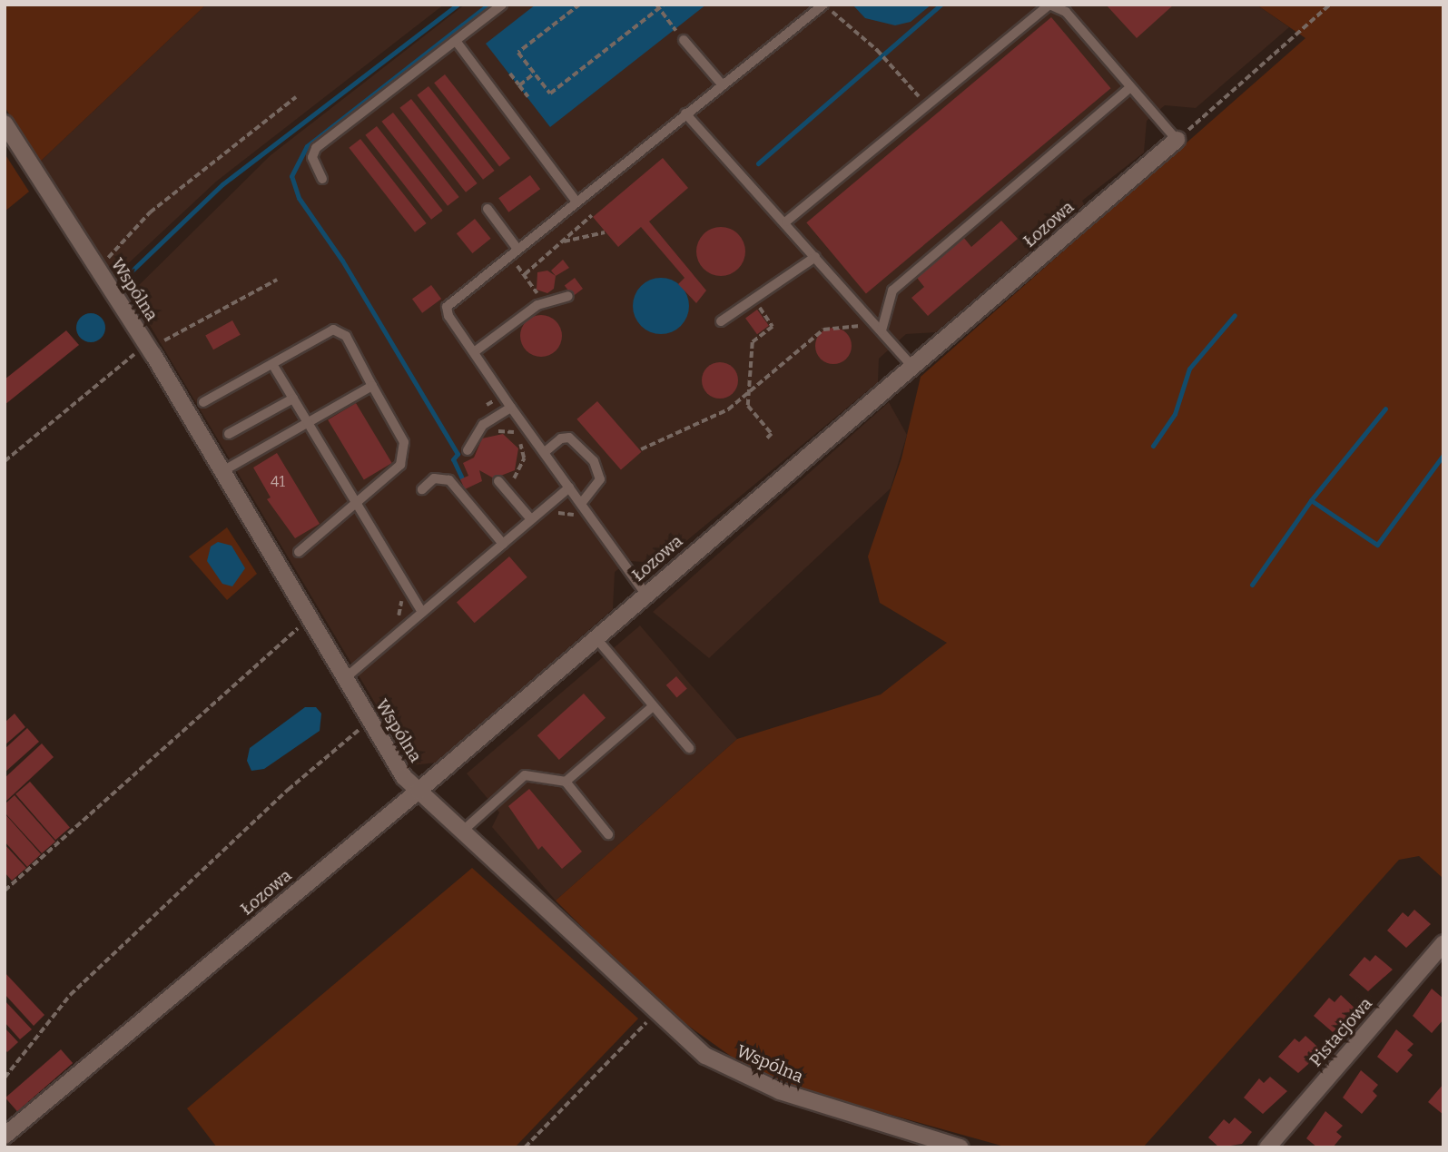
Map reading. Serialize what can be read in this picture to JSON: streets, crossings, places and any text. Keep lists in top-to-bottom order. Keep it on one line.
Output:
{"streets":{"street":["Łozowa","Wspólna","Pistacjowa"]},"crossings":[["Łozowa","Wspólna"]],"house_numbers":["41"]}
